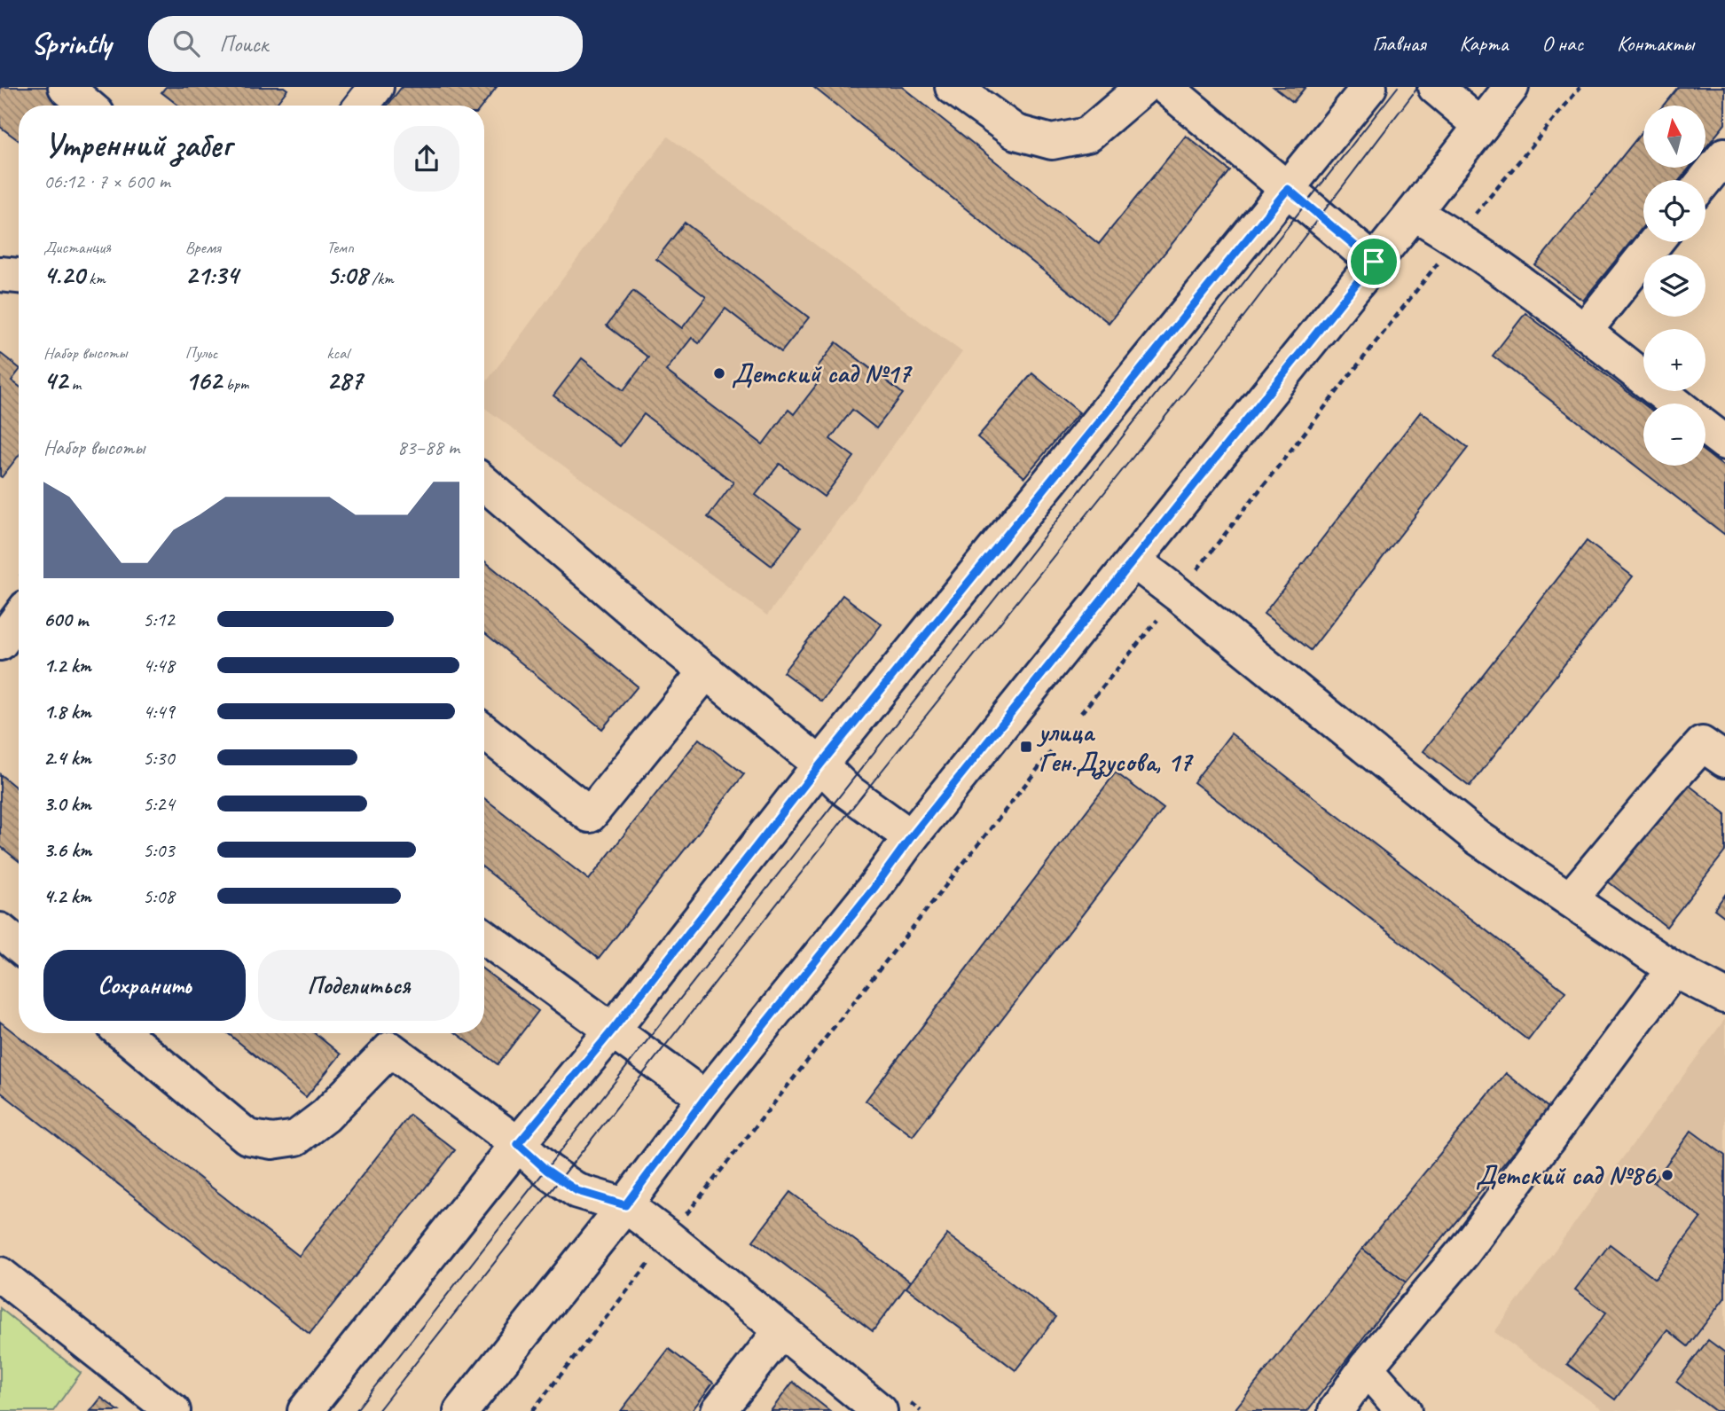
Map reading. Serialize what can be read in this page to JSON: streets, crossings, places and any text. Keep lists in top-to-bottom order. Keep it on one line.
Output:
{"places":{"other":["Детский сад №17","Детский сад №86"],"transit":["улица Ген.Дзусова, 17"]},"north":"top","page":{"header":"Sprintly","search":"Поиск","nav":["Главная","Карта","О нас","Контакты"],"map_buttons":["+","−"],"heading":["Утренний забег","06:12 · 7 × 600 m"],"stats":[["Дистанция","4.20 km"],["Время","21:34"],["Темп","5:08 /km"],["Набор высоты","42 m"],["Пульс","162 bpm"],["kcal","287"]],"chart":["Набор высоты","83–88 m"],"list":[{"name":"600 m","note":"5:12"},{"name":"1.2 km","note":"4:48"},{"name":"1.8 km","note":"4:49"},{"name":"2.4 km","note":"5:30"},{"name":"3.0 km","note":"5:24"},{"name":"3.6 km","note":"5:03"},{"name":"4.2 km","note":"5:08"}],"buttons":["Сохранить","Поделиться"]}}
